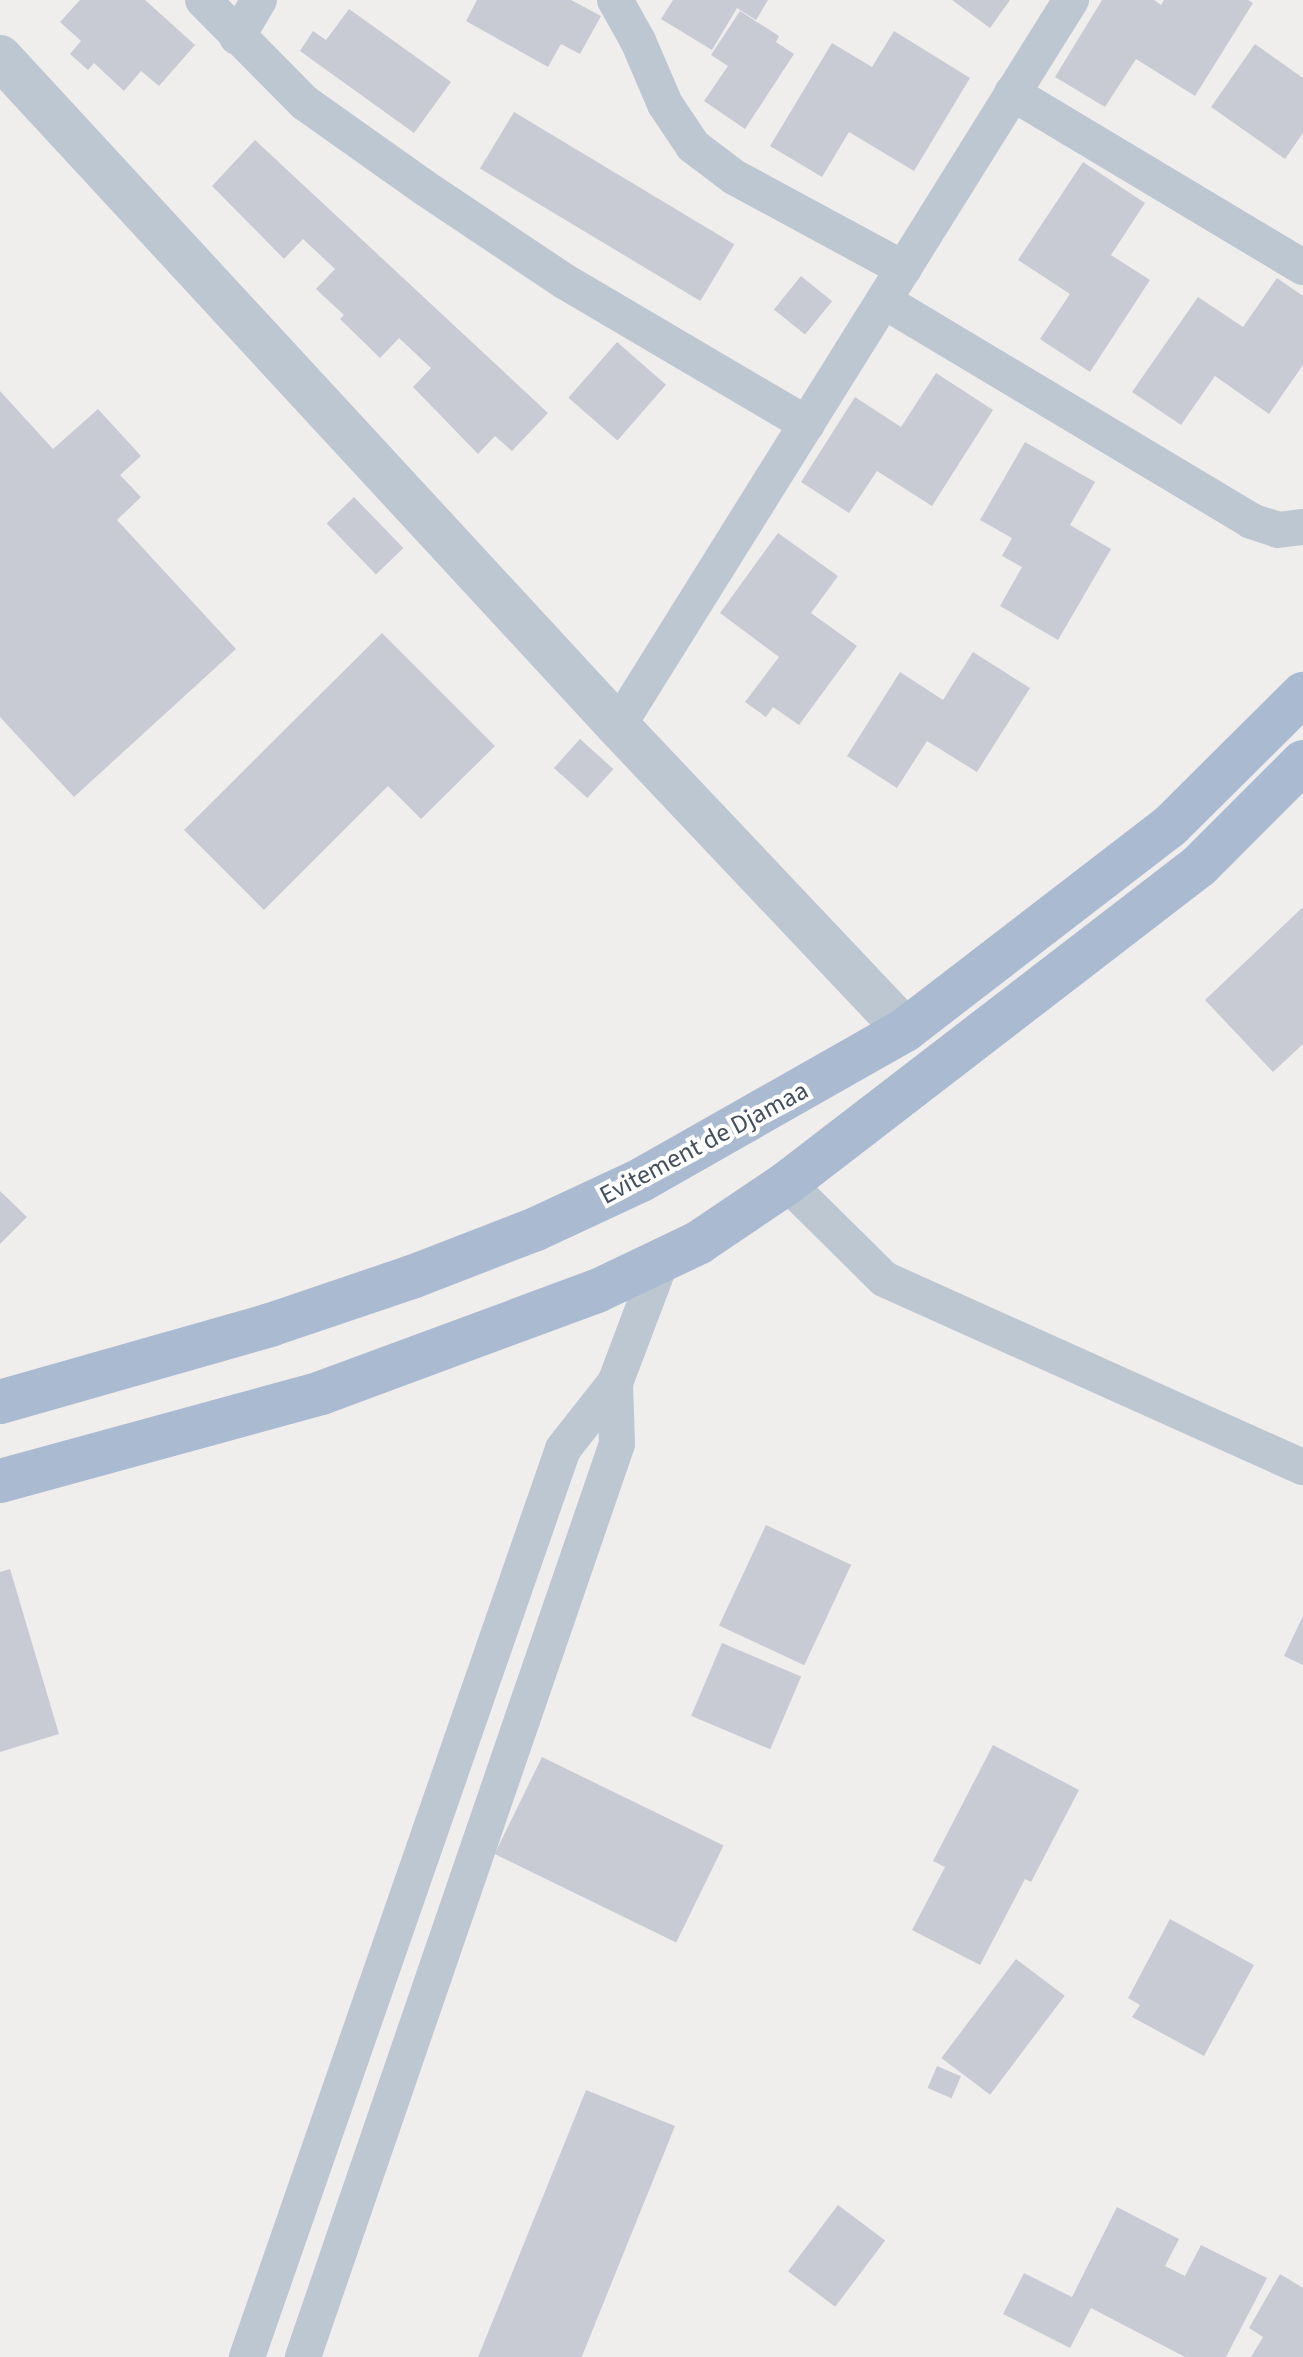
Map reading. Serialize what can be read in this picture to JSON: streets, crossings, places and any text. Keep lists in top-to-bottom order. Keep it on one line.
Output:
{"streets":{"main road":["Evitement de Djamaa"]}}
